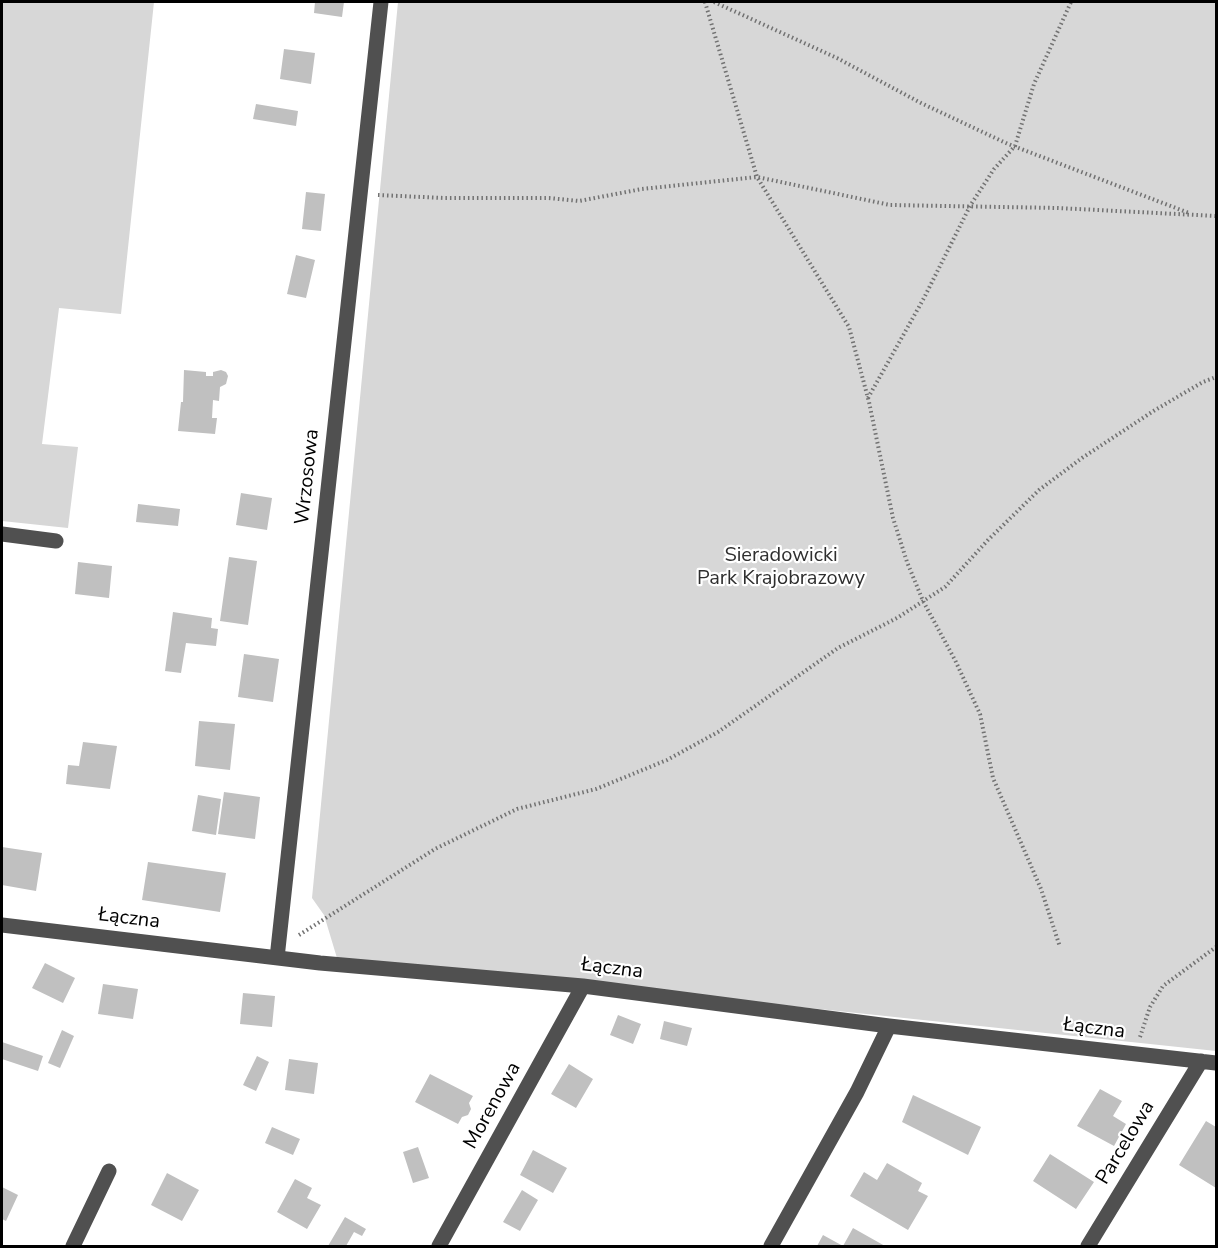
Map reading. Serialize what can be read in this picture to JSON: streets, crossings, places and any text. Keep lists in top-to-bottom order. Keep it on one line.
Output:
{"streets":{"street":["Wrzosowa","Łączna","Morenowa","Parcelowa"]},"crossings":[["Wrzosowa","Łączna"],["Łączna","Morenowa"],["Łączna","Parcelowa"]],"parks":["Sieradowicki Park Krajobrazowy"]}
